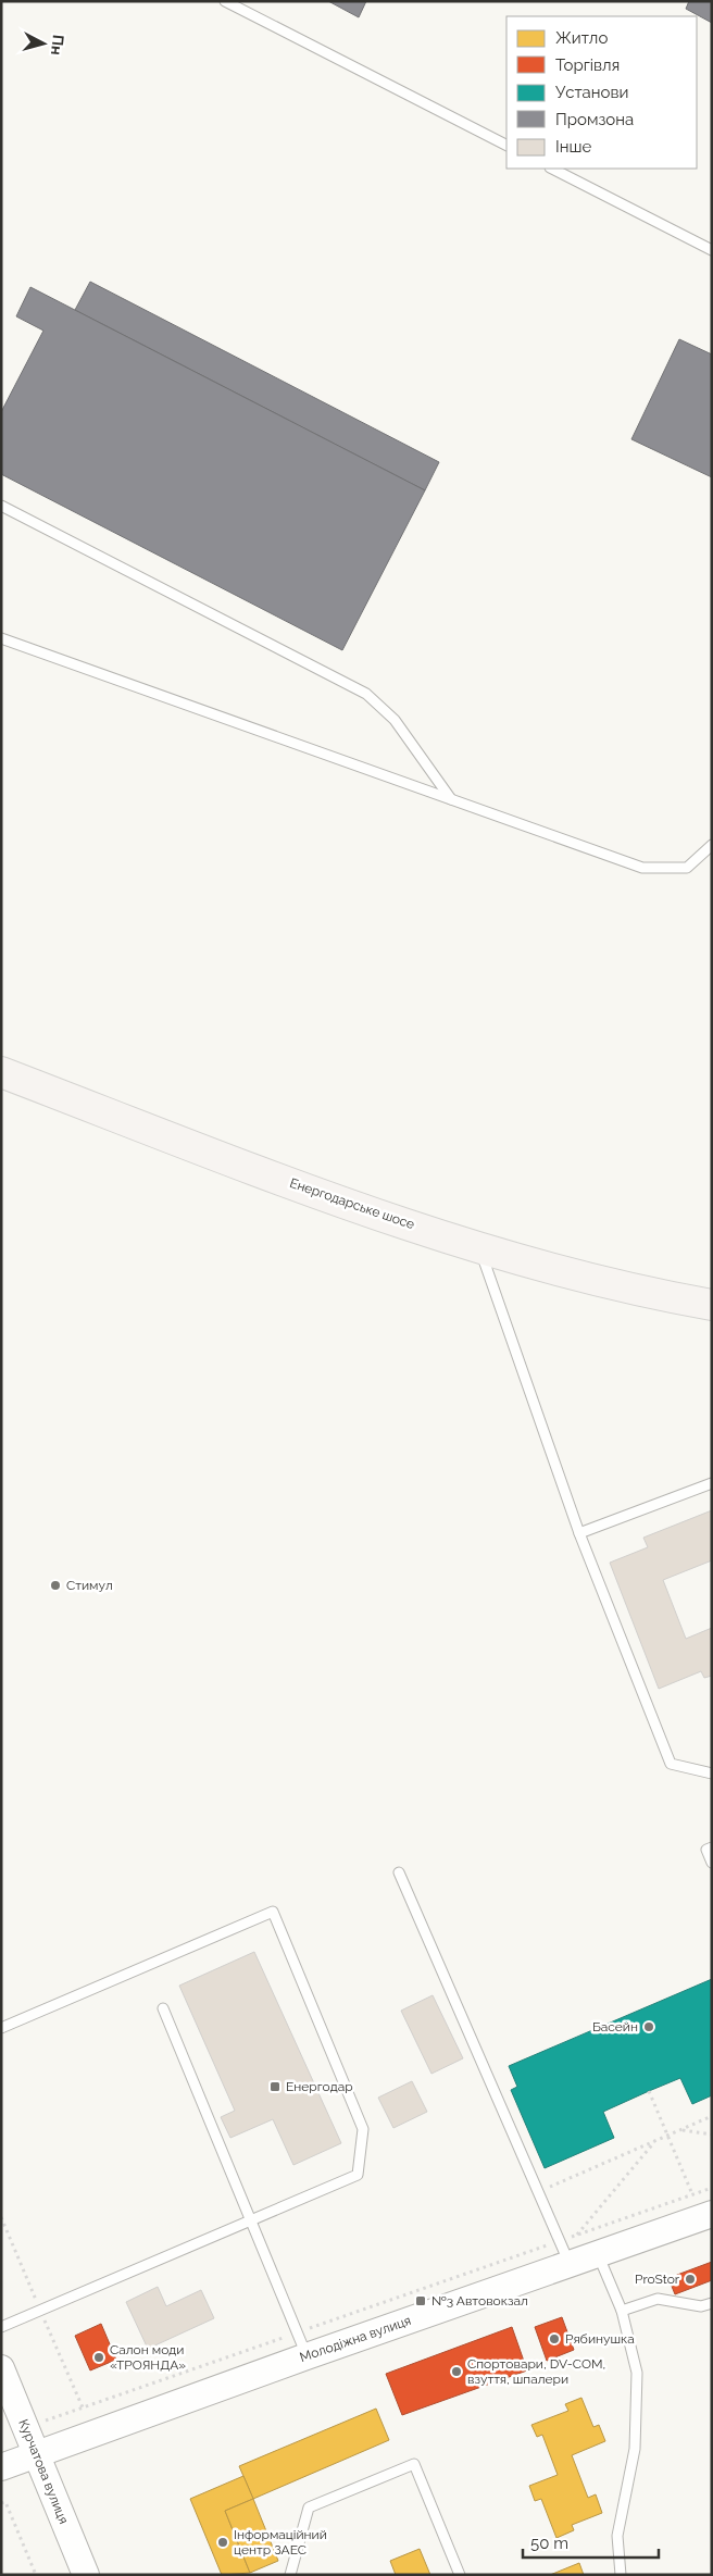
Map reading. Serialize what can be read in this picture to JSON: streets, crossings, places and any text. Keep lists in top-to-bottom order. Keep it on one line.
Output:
{"streets":{"main road":["Енергодарське шосе"],"street":["Молодіжна вулиця","Курчатова вулиця"]},"crossings":[["Молодіжна вулиця","Курчатова вулиця"]],"places":{"other":["Стимул","Басейн","ProStor","Рябинушка","Салон моди «ТРОЯНДА»","Спортовари, DV-COM, взуття, шпалери","Інформаційний центр ЗАЕС"],"transit":["Енергодар","№3 Автовокзал"]},"legend":["Житло","Торгівля","Установи","Промзона","Інше"],"scale_bar":"50 m","north":"right"}
